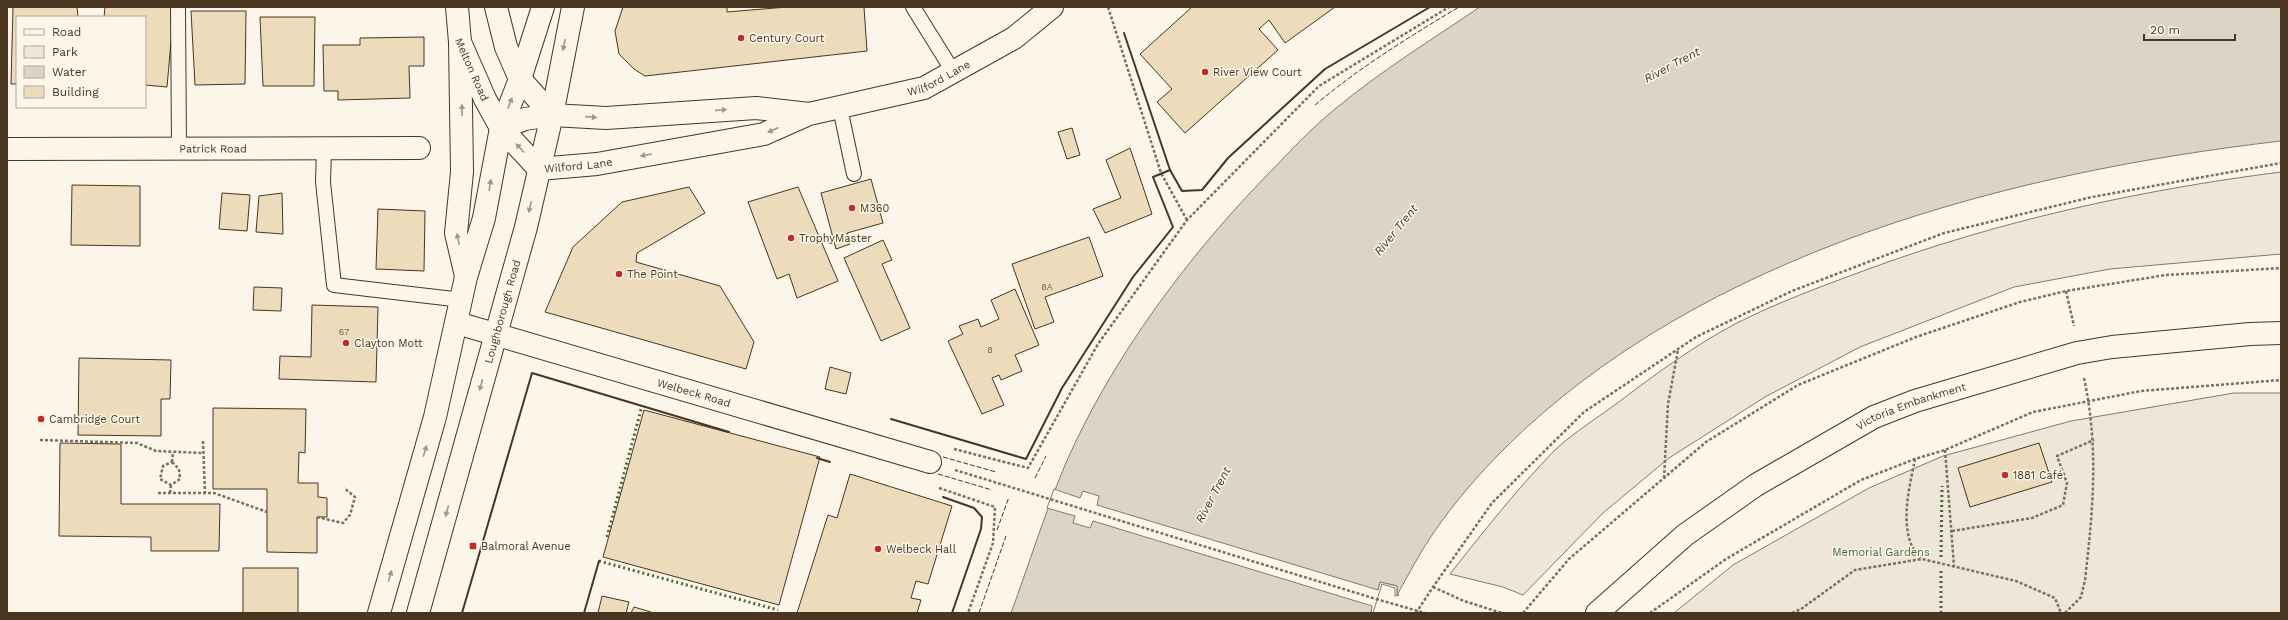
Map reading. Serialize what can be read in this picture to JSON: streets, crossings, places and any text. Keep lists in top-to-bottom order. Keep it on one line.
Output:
{"streets":{"main road":["Melton Road","Wilford Lane","Patrick Road","Loughborough Road","Welbeck Road","Victoria Embankment"]},"crossings":[["Melton Road","Wilford Lane"],["Wilford Lane","Loughborough Road"],["Loughborough Road","Welbeck Road"]],"water":["River Trent"],"parks":["Memorial Gardens"],"places":{"other":["Century Court","River View Court","M360","TrophyMaster","The Point","Clayton Mott","Cambridge Court","1881 Café","Welbeck Hall"],"transit":["Balmoral Avenue"]},"house_numbers":["8A","67","8"],"legend":["Road","Park","Water","Building"],"scale_bar":"20 m"}
